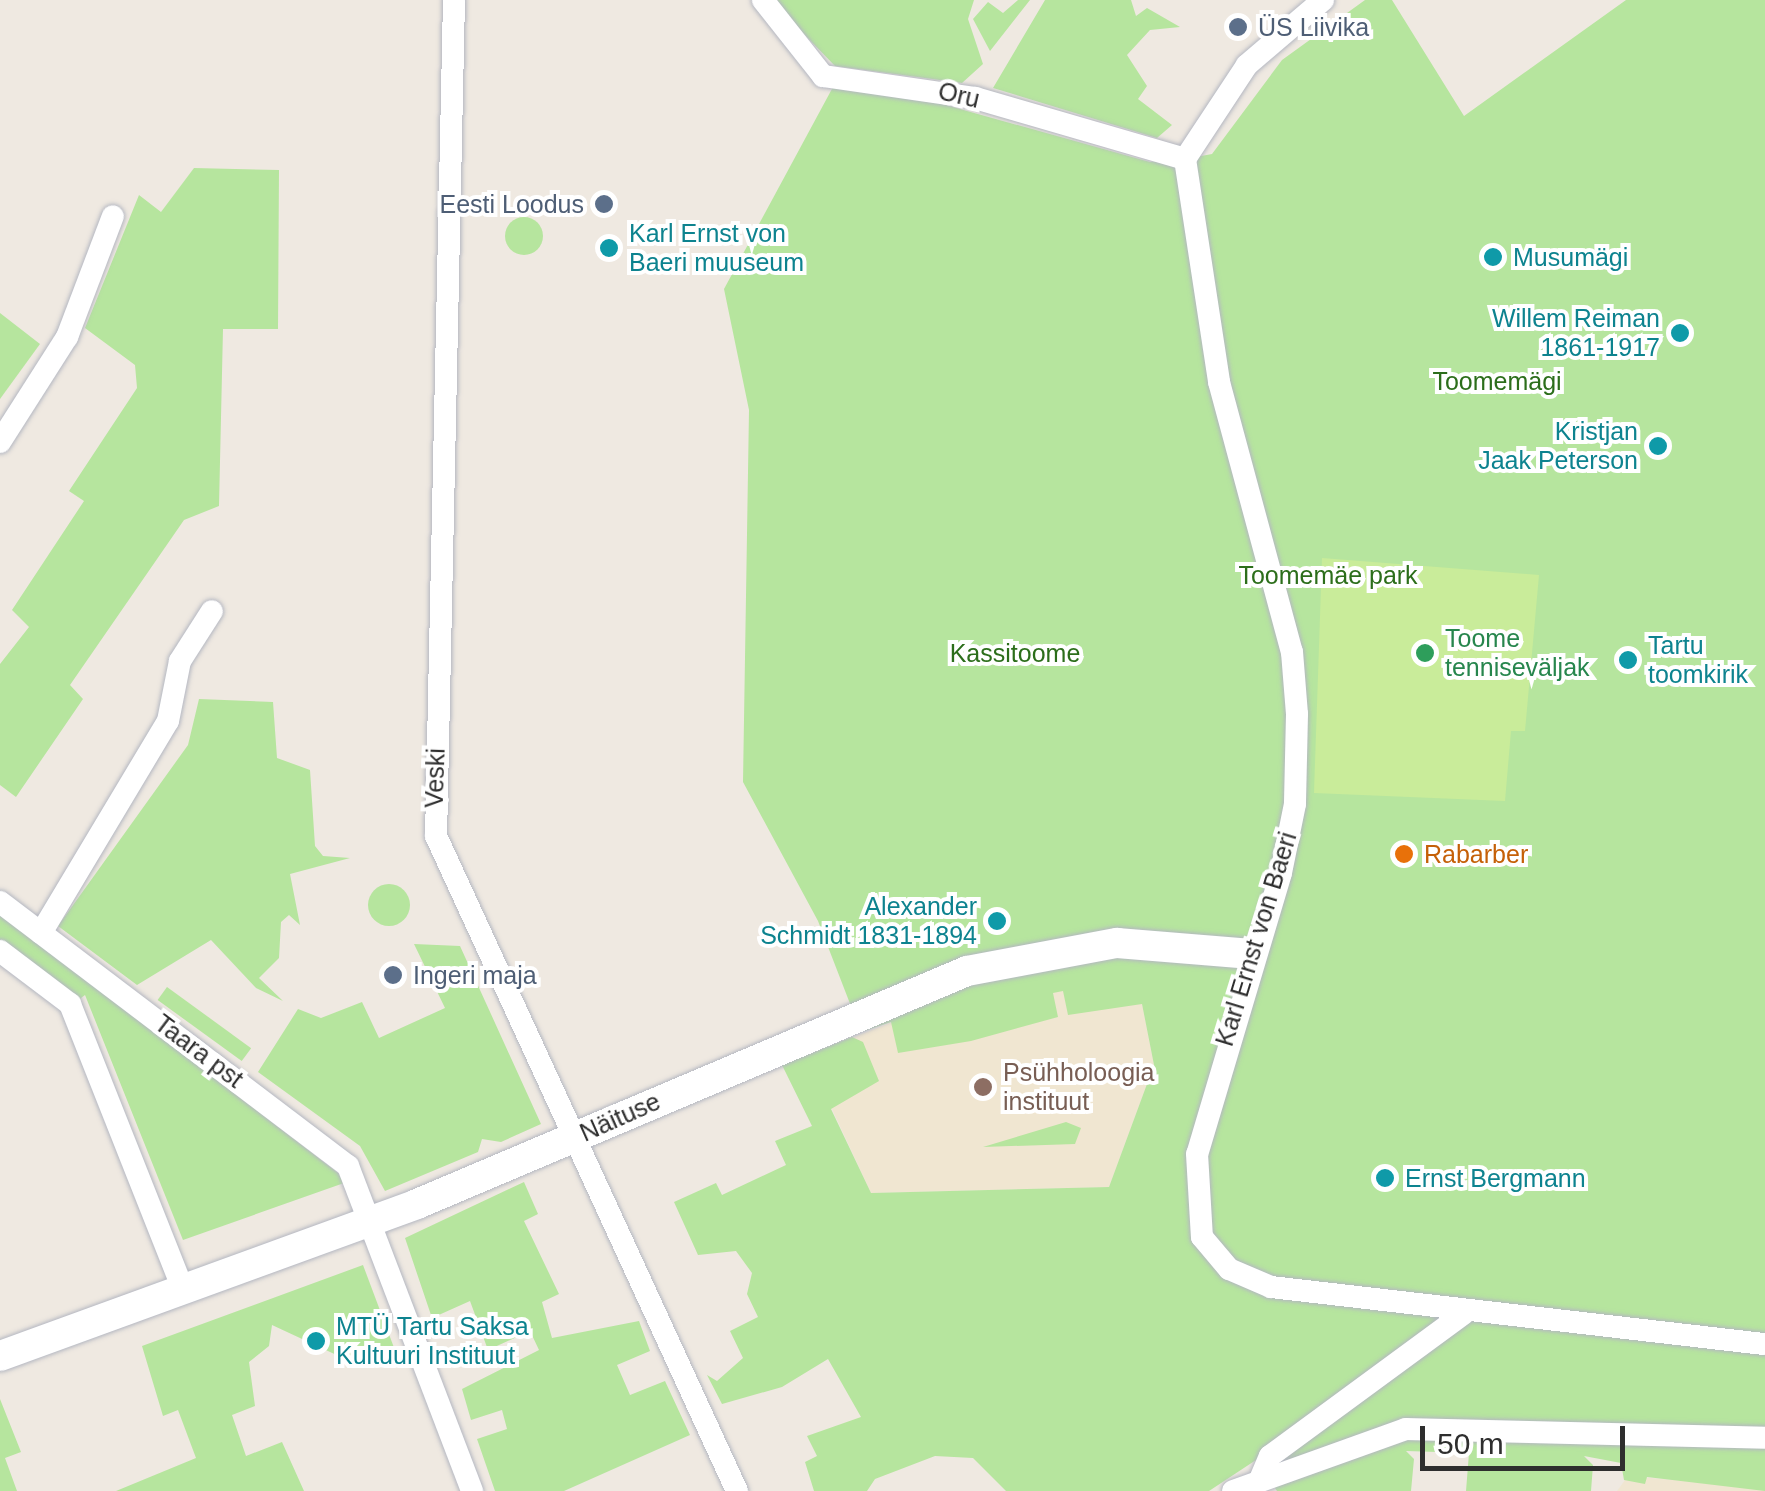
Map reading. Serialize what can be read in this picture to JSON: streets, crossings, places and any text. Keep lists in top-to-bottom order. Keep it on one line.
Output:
{"streets":{"street":["Oru","Veski","Karl Ernst von Baeri","Taara pst","Näituse"]},"crossings":[["Oru","Karl Ernst von Baeri"],["Veski","Näituse"],["Karl Ernst von Baeri","Näituse"],["Taara pst","Näituse"]],"parks":["Toomemägi","Toomemäe park","Kassitoome"],"places":["ÜS Liivika","Eesti Loodus","Karl Ernst von Baeri muuseum","Musumägi","Willem Reiman 1861-1917","Kristjan Jaak Peterson","Toome tenniseväljak","Tartu toomkirik","Rabarber","Alexander Schmidt 1831-1894","Ingeri maja","Psühholoogia instituut","Ernst Bergmann","MTÜ Tartu Saksa Kultuuri Instituut"],"scale_bar":"50 m"}
